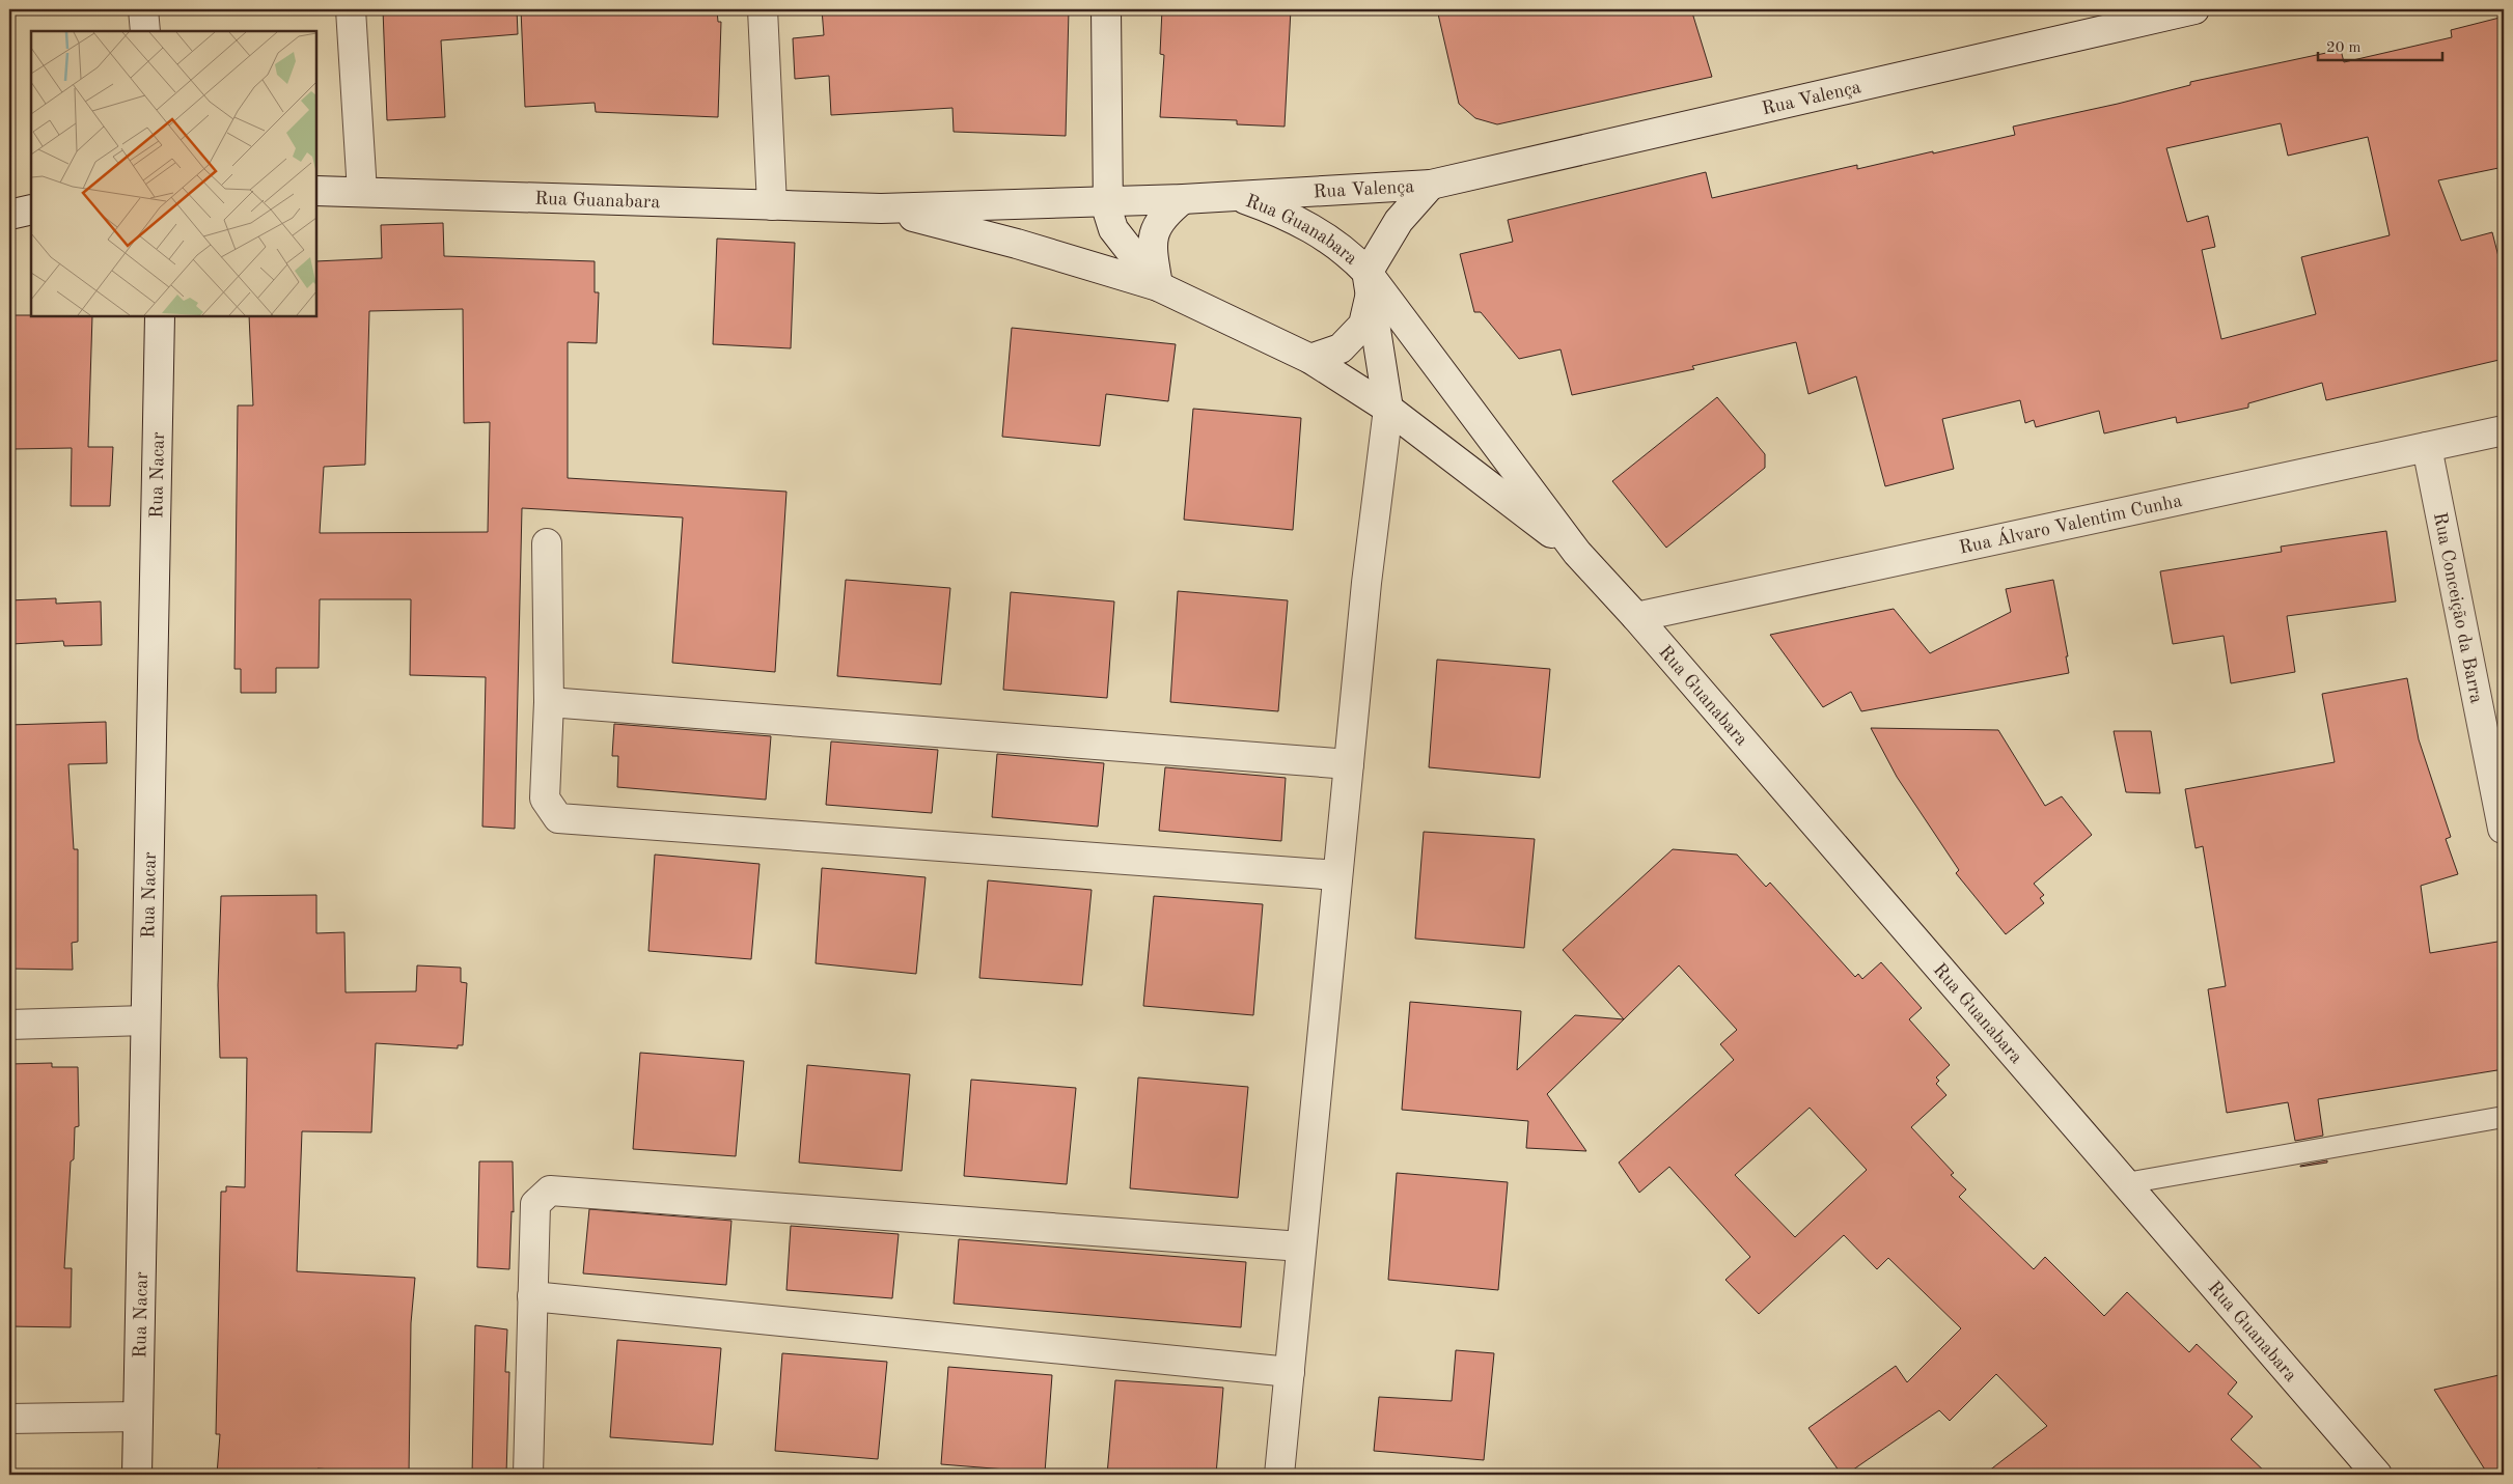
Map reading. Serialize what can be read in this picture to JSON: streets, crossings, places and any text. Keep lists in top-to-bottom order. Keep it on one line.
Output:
{"streets":{"street":["Rua Valença","Rua Guanabara","Rua Nacar","Rua Álvaro Valentim Cunha","Rua Conceição da Barra"]},"crossings":[["Rua Valença","Rua Guanabara"],["Rua Guanabara","Rua Álvaro Valentim Cunha"],["Rua Álvaro Valentim Cunha","Rua Conceição da Barra"]],"scale_bar":"20 m"}
